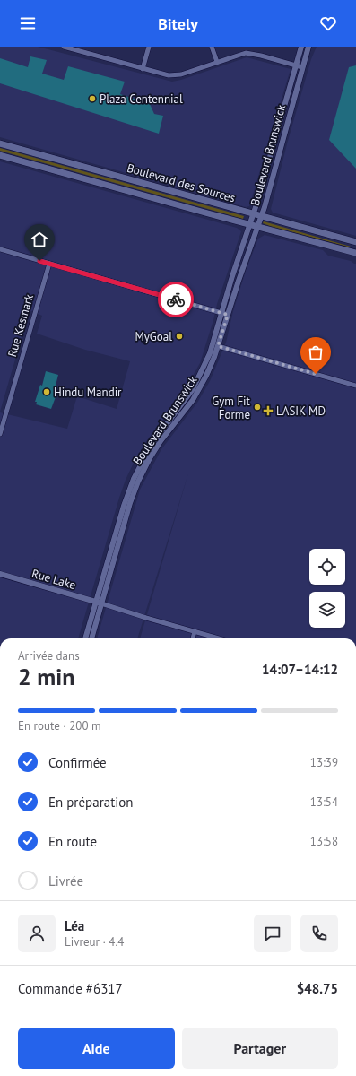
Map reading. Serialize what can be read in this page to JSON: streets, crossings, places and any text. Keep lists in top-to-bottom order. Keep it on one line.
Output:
{"streets":{"main road":["Boulevard des Sources"],"street":["Boulevard Brunswick","Rue Kesmark","Rue Lake"]},"crossings":[["Boulevard Brunswick","Boulevard des Sources"],["Boulevard Brunswick","Rue Lake"]],"places":{"other":["Plaza Centennial","MyGoal","Hindu Mandir","Gym Fit Forme"],"health":["LASIK MD"]},"page":{"header":"Bitely","heading":["2 min","Arrivée dans","14:07–14:12"],"panel":["Léa","Livreur · 4.4","Commande #6317","$48.75"],"bar":"En route · 200 m","list":[["Confirmée","13:39"],["En préparation","13:54"],["En route","13:58"],"Livrée"],"buttons":["Aide","Partager"]}}
